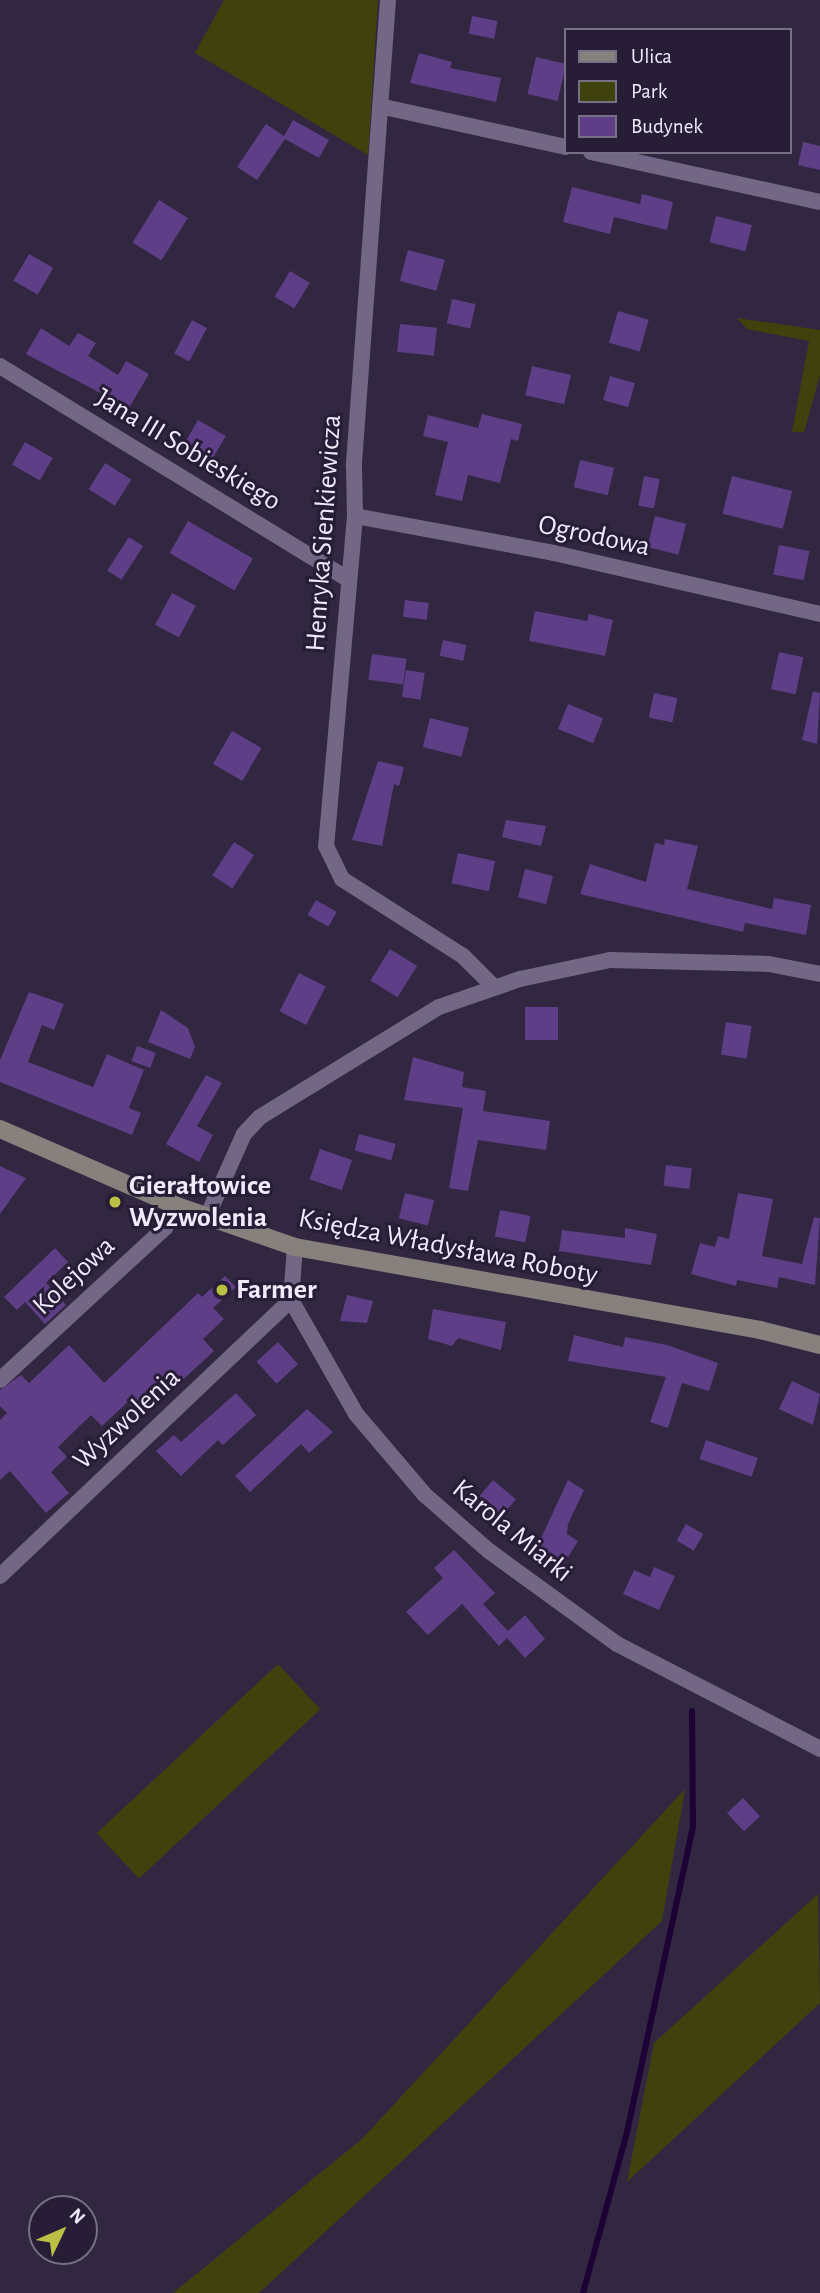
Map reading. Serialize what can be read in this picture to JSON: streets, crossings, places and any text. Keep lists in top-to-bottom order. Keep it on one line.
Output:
{"streets":{"main road":["Księdza Władysława Roboty"],"street":["Jana III Sobieskiego","Henryka Sienkiewicza","Ogrodowa","Kolejowa","Wyzwolenia","Karola Miarki"]},"crossings":[["Jana III Sobieskiego","Henryka Sienkiewicza"],["Henryka Sienkiewicza","Ogrodowa"],["Księdza Władysława Roboty","Kolejowa"],["Wyzwolenia","Karola Miarki"]],"places":["Gierałtowice Wyzwolenia","Farmer"],"legend":["Ulica","Park","Budynek"],"north":"top right"}
